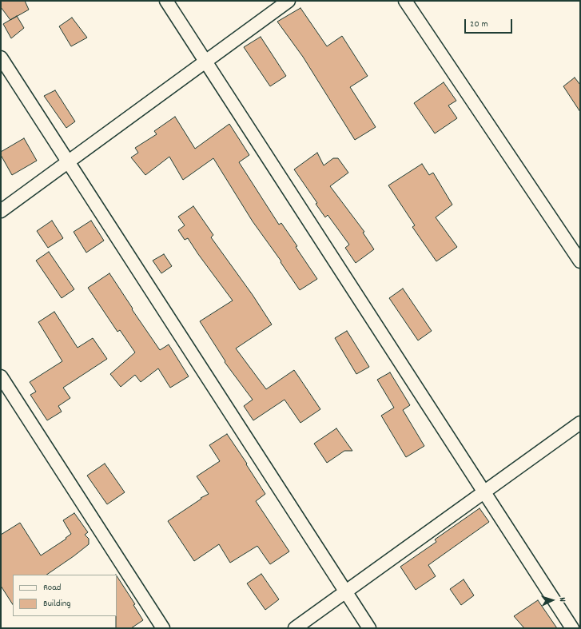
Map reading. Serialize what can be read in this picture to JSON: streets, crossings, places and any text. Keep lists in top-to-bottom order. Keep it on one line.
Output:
{"legend":["Road","Building"],"scale_bar":"20 m","north":"right"}
